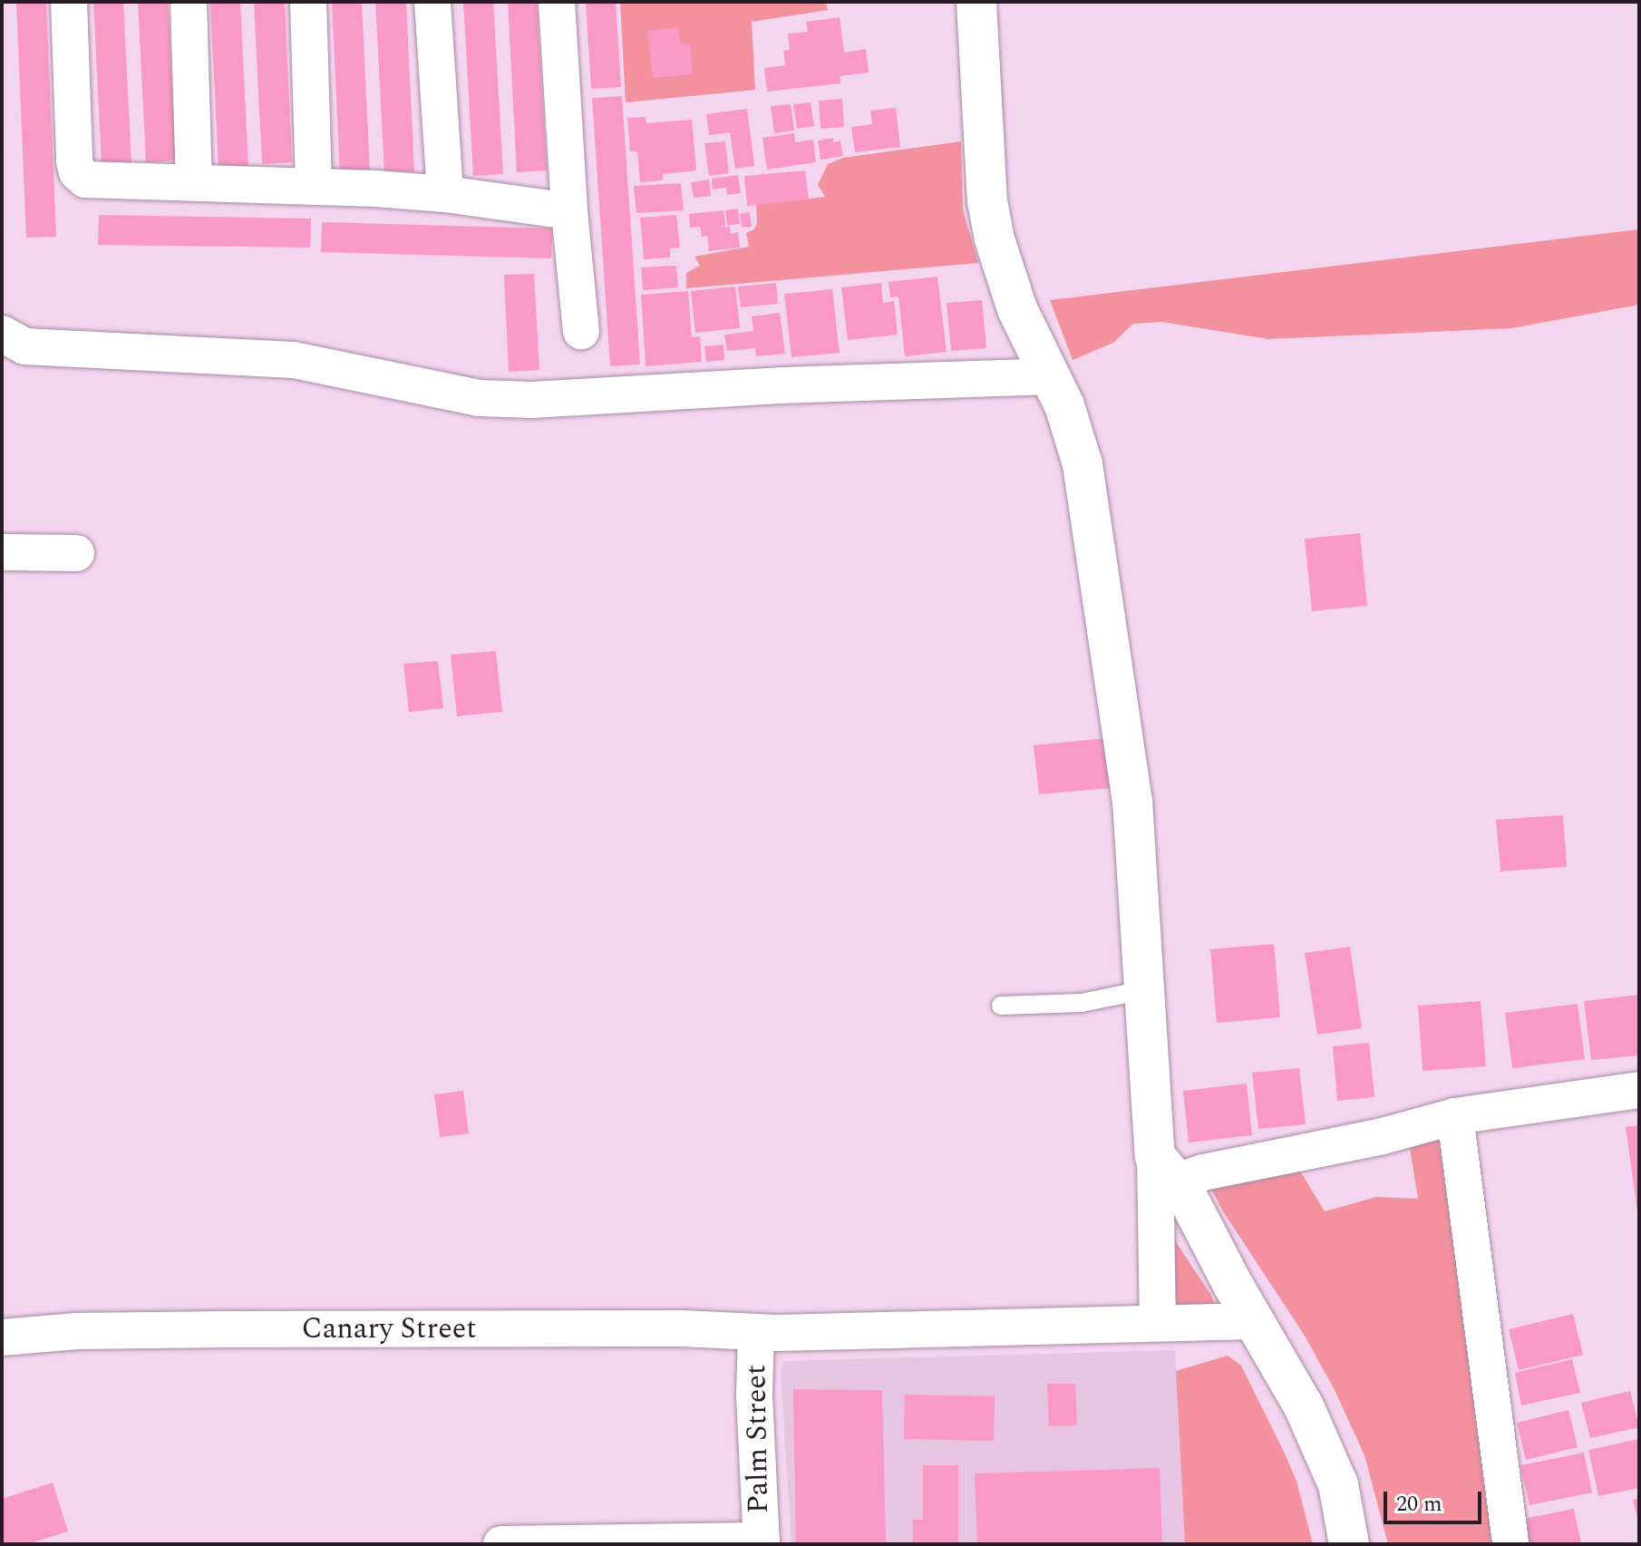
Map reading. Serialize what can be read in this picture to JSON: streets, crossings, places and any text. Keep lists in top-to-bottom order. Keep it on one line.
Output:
{"streets":{"street":["Canary Street","Palm Street"]},"crossings":[["Canary Street","Palm Street"]],"scale_bar":"20 m"}
